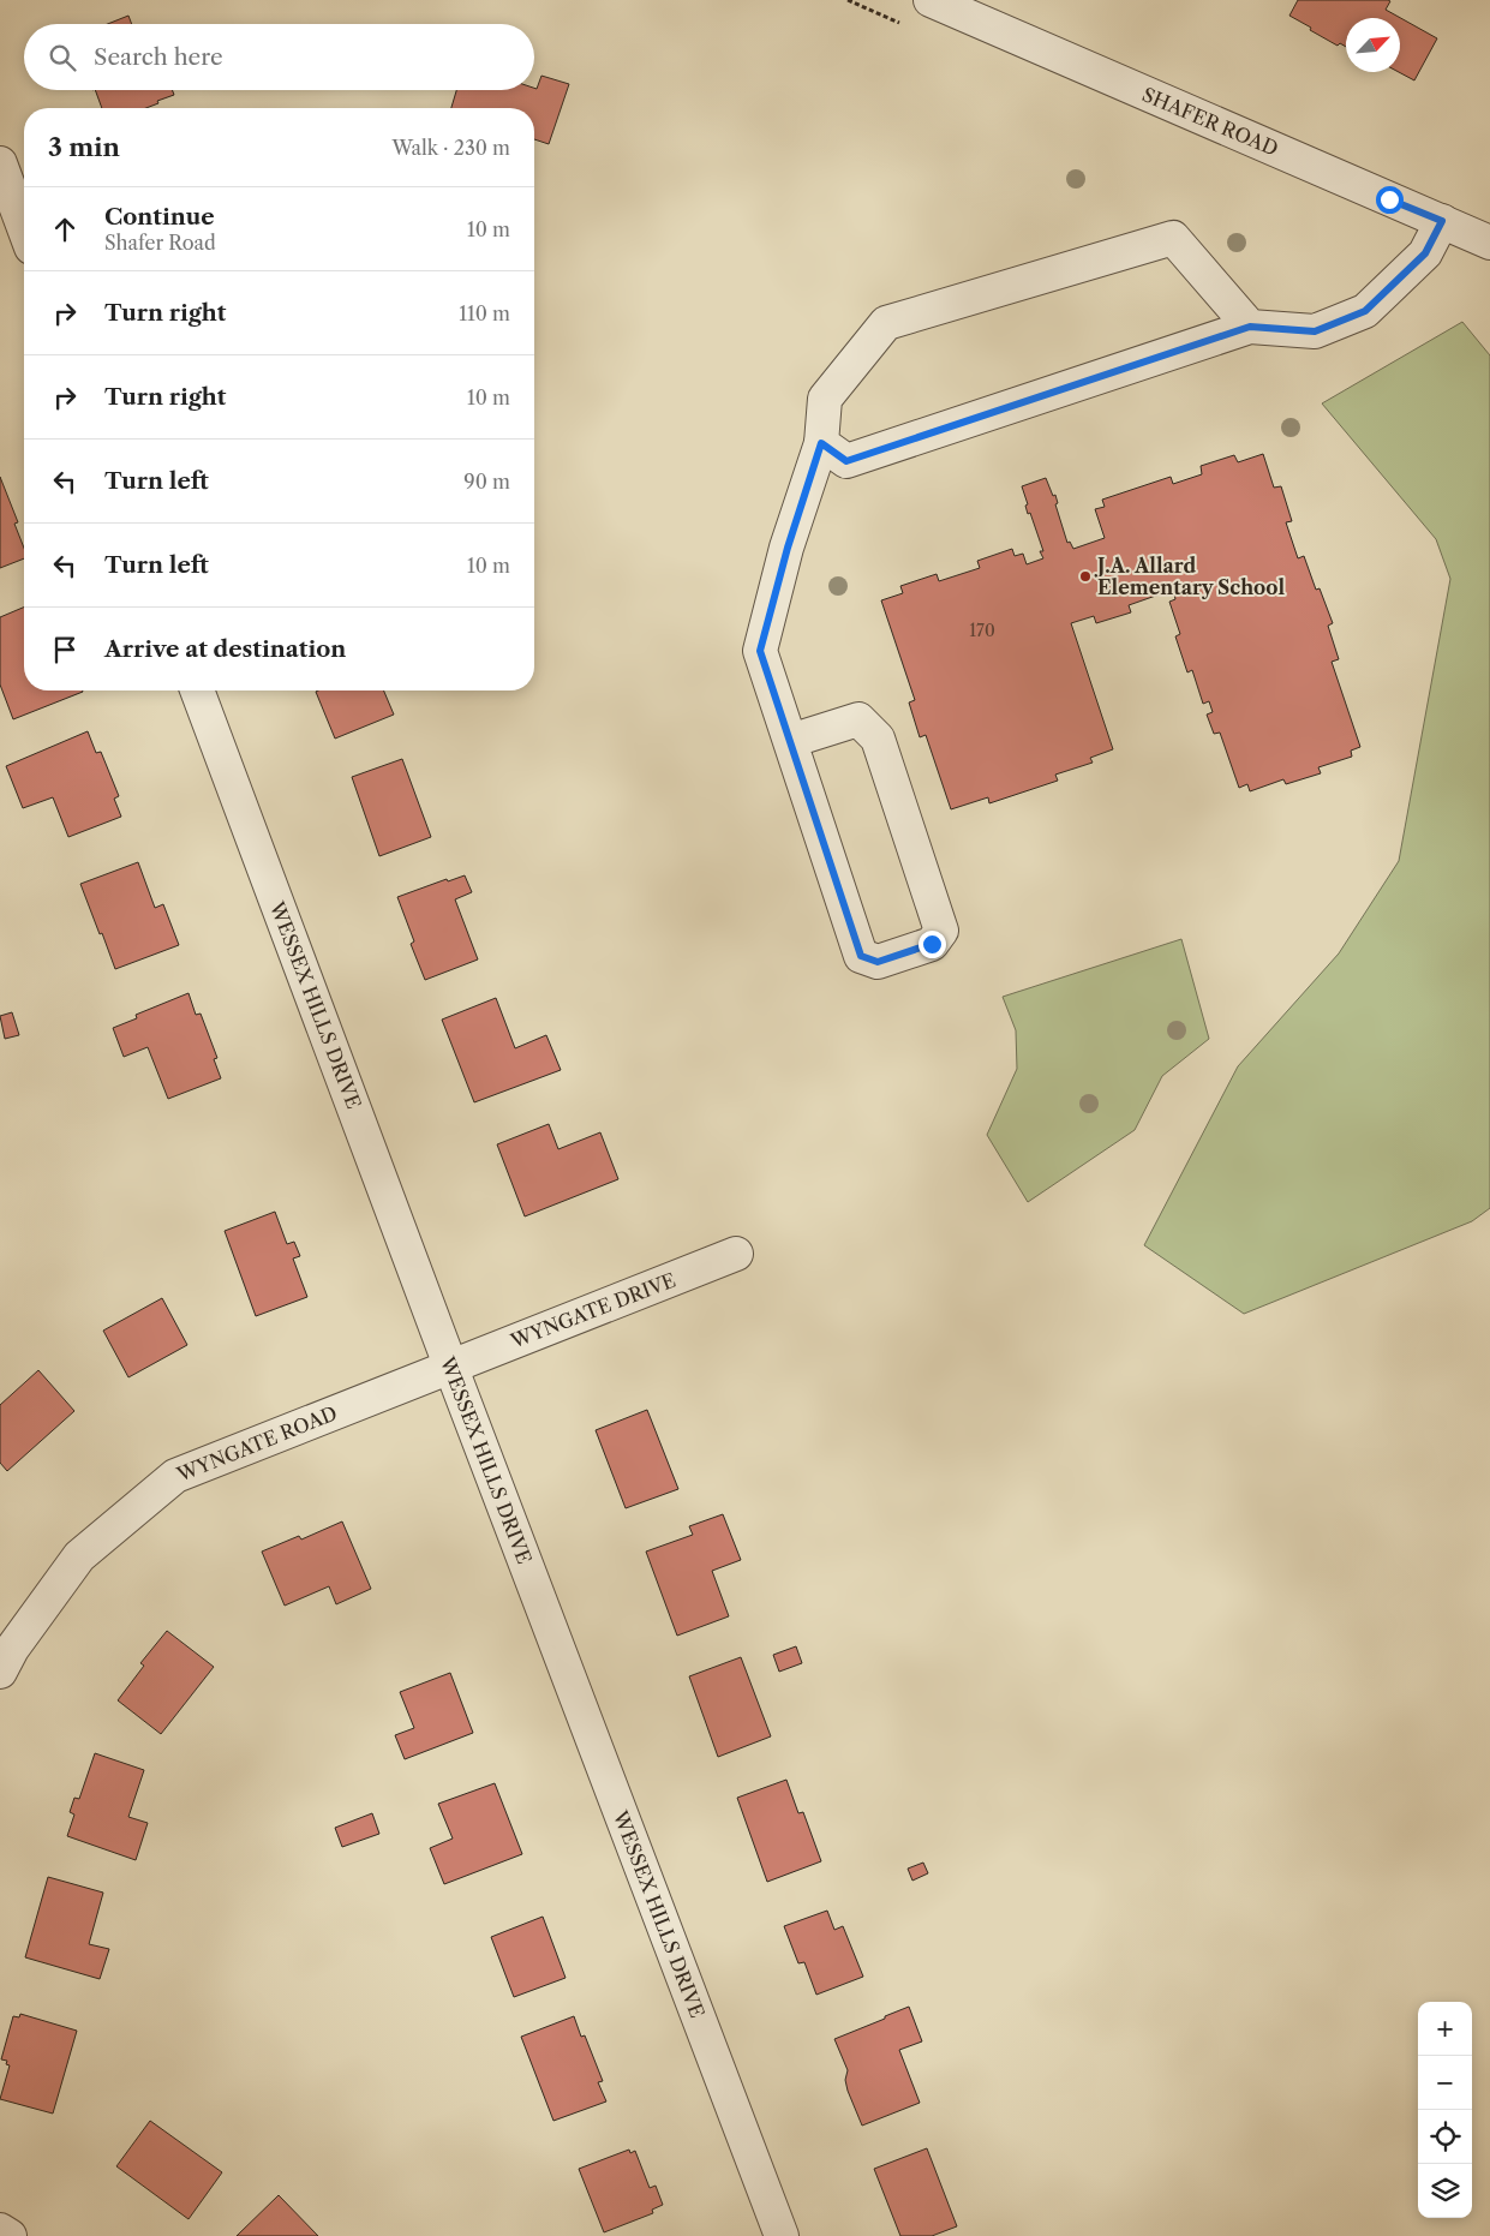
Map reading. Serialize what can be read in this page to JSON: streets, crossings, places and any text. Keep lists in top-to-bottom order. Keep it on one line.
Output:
{"streets":{"street":["SHAFER ROAD","WESSEX HILLS DRIVE","WYNGATE DRIVE","WYNGATE ROAD"]},"crossings":[["WESSEX HILLS DRIVE","WYNGATE DRIVE"],["WESSEX HILLS DRIVE","WYNGATE ROAD"],["WYNGATE DRIVE","WYNGATE ROAD"]],"places":["J.A. Allard Elementary School"],"house_numbers":["170"],"north":"top right","page":{"search":"Search here","heading":["3 min","Walk · 230 m"],"list":[["Continue","Shafer Road","10 m"],["Turn right","110 m"],["Turn right","10 m"],["Turn left","90 m"],["Turn left","10 m"],"Arrive at destination"],"map_buttons":["+","−"]}}
